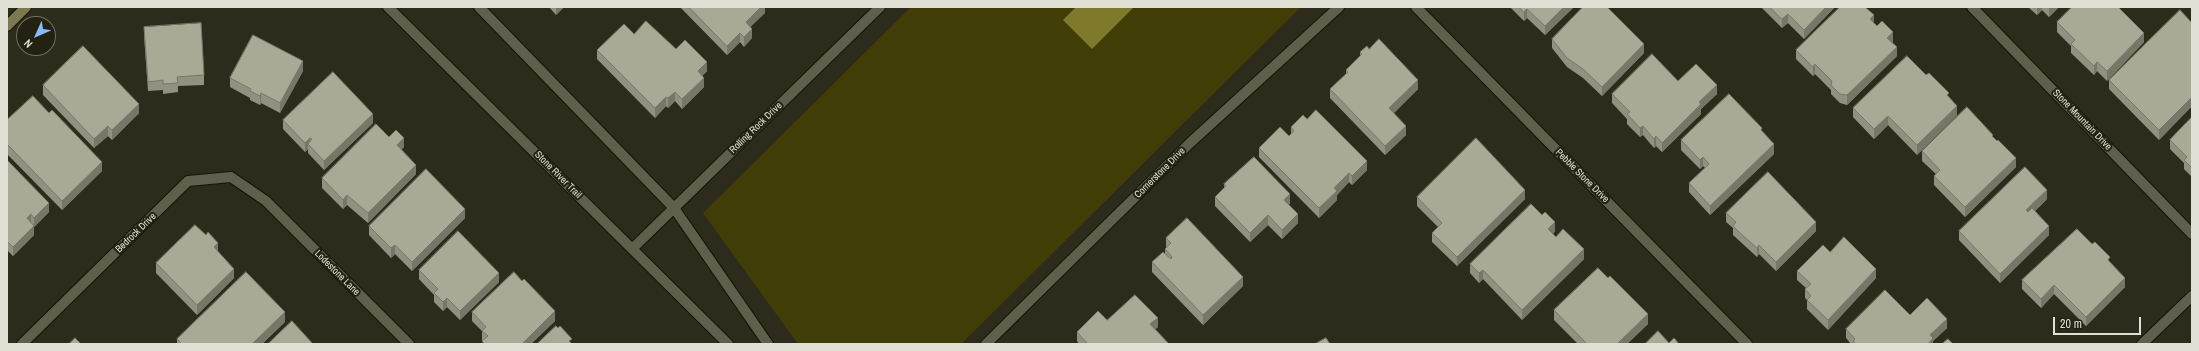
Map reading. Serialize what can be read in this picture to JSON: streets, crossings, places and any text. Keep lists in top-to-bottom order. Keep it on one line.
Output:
{"streets":{"street":["Stone Mountain Drive","Rolling Rock Drive","Cornerstone Drive","Stone River Trail","Pebble Stone Drive","Bedrock Drive","Lodestone Lane"]},"crossings":[["Rolling Rock Drive","Stone River Trail"],["Bedrock Drive","Lodestone Lane"]],"scale_bar":"20 m","north":"bottom left"}
